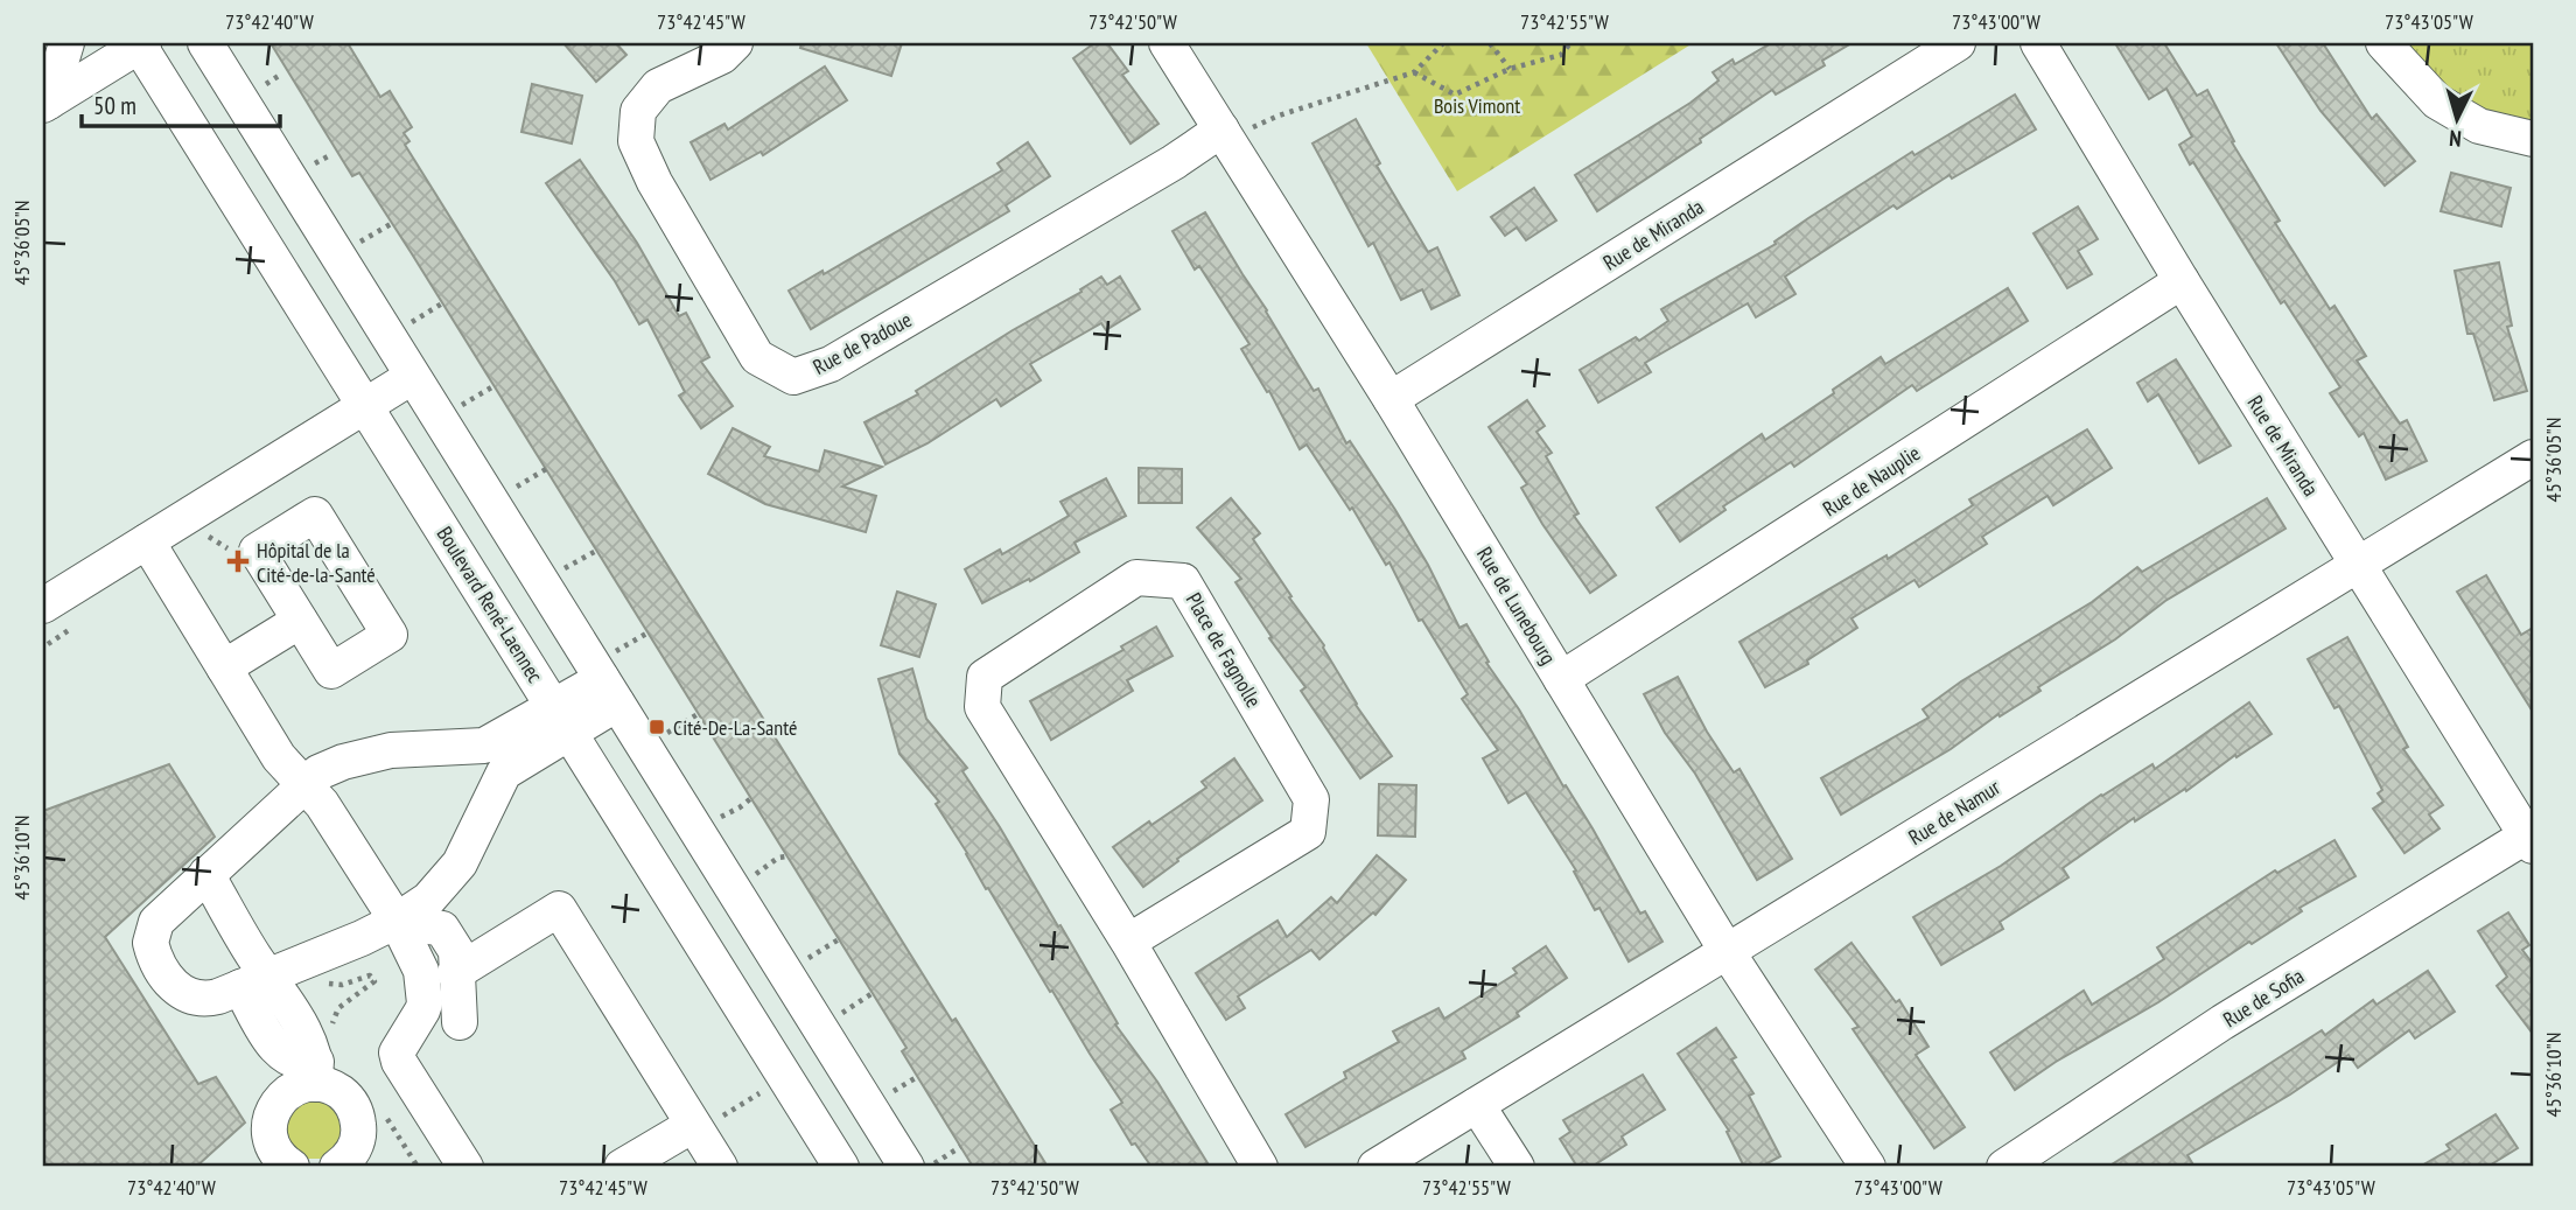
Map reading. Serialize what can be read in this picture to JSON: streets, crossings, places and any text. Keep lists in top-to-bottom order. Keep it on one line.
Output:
{"streets":{"street":["Rue de Miranda","Rue de Padoue","Rue de Nauplie","Boulevard René-Laennec","Rue de Lunebourg","Place de Fagnolle","Rue de Namur","Rue de Sofia"]},"crossings":[["Rue de Miranda","Rue de Nauplie"],["Rue de Miranda","Rue de Lunebourg"],["Rue de Miranda","Rue de Namur"],["Rue de Miranda","Rue de Sofia"],["Rue de Padoue","Rue de Lunebourg"],["Rue de Nauplie","Rue de Lunebourg"],["Rue de Lunebourg","Rue de Namur"]],"parks":["Bois Vimont"],"places":{"health":["Hôpital de la Cité-de-la-Santé"],"transit":["Cité-De-La-Santé"]},"scale_bar":"50 m","north":"bottom","coordinates":["73°42'40\"W","73°42'45\"W","73°42'50\"W","73°42'55\"W","73°43'00\"W","73°43'05\"W","45°36'05\"N","45°36'10\"N"]}
